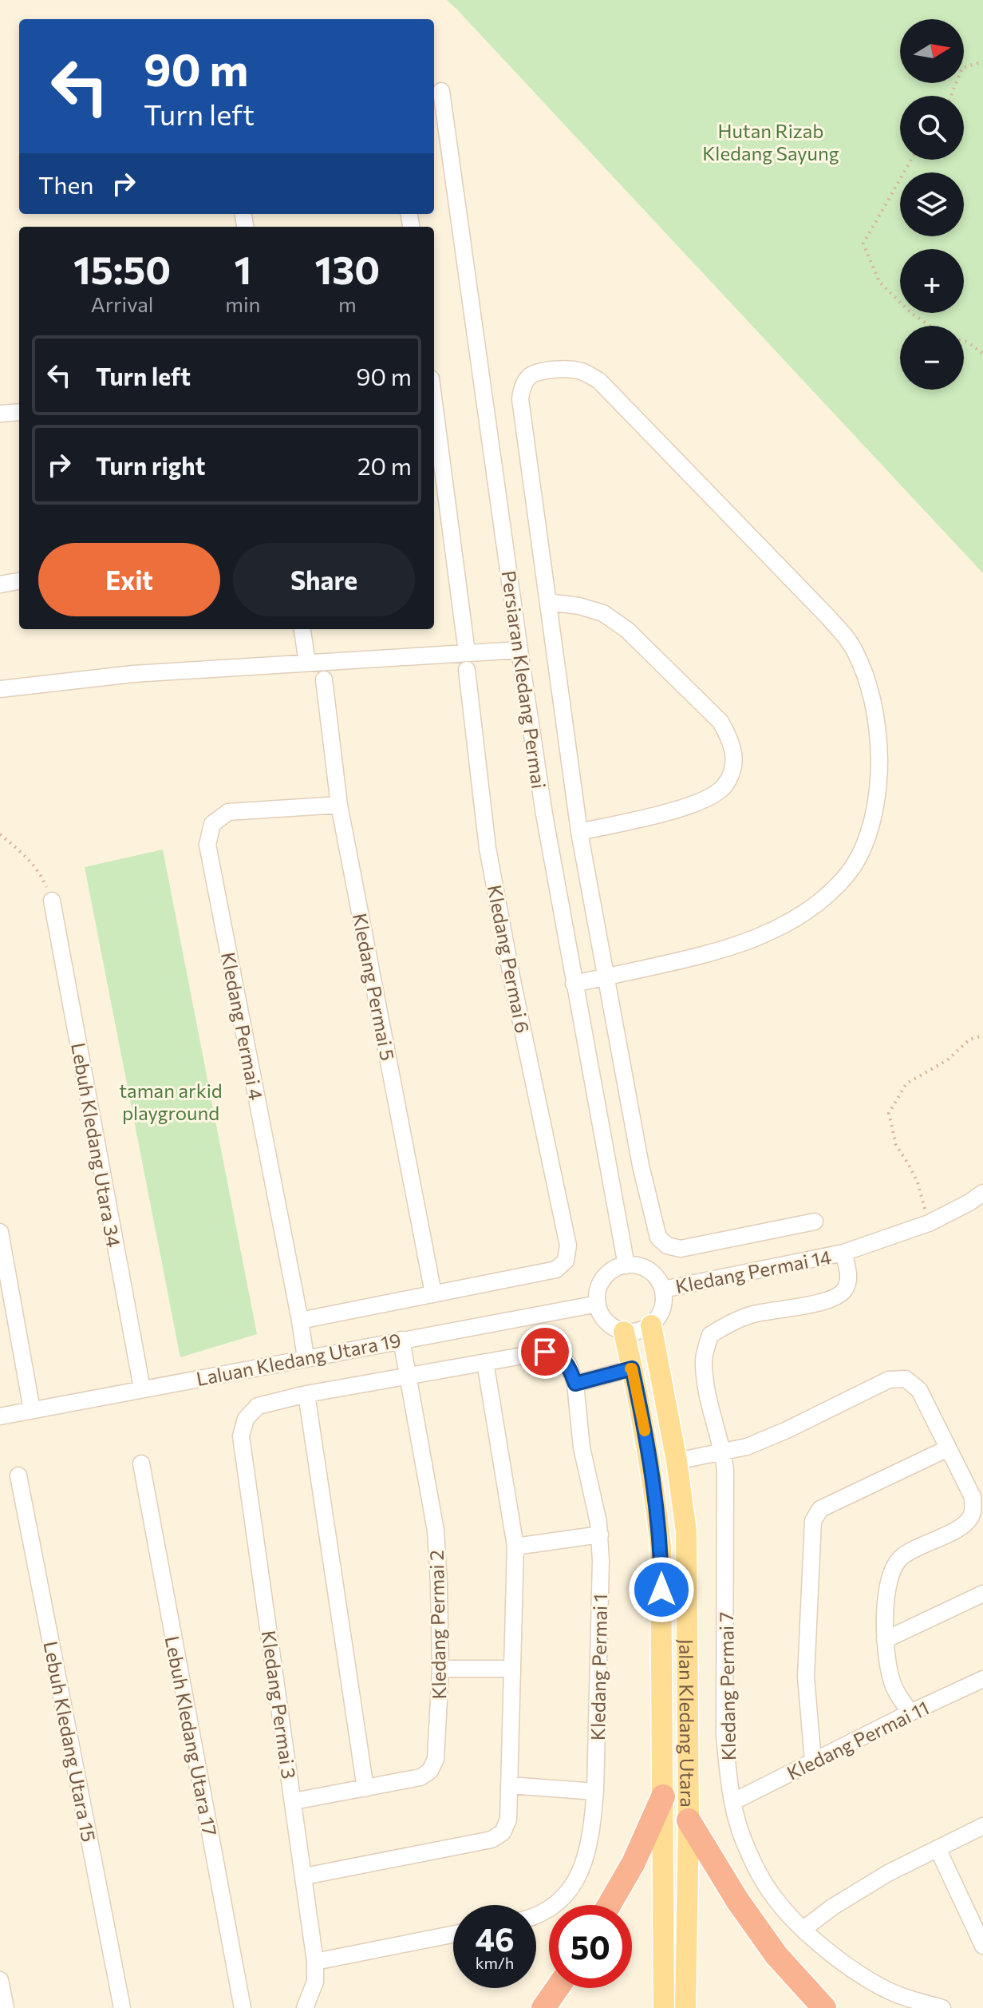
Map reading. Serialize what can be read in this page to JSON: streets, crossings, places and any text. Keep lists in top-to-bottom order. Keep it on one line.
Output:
{"streets":{"main road":["Jalan Kledang Utara"],"street":["Persiaran Kledang Permai","Kledang Permai 6","Kledang Permai 5","Kledang Permai 4","Lebuh Kledang Utara 34","Kledang Permai 14","Laluan Kledang Utara 19","Kledang Permai 2","Kledang Permai 1","Kledang Permai 7","Kledang Permai 3","Lebuh Kledang Utara 17","Kledang Permai 11","Lebuh Kledang Utara 15"]},"crossings":[["Persiaran Kledang Permai","Kledang Permai 14"],["Persiaran Kledang Permai","Laluan Kledang Utara 19"],["Persiaran Kledang Permai","Jalan Kledang Utara"],["Kledang Permai 6","Kledang Permai 5"],["Kledang Permai 5","Kledang Permai 4"],["Kledang Permai 4","Laluan Kledang Utara 19"],["Lebuh Kledang Utara 34","Laluan Kledang Utara 19"],["Kledang Permai 14","Laluan Kledang Utara 19"],["Kledang Permai 14","Kledang Permai 7"],["Kledang Permai 14","Jalan Kledang Utara"],["Laluan Kledang Utara 19","Kledang Permai 2"],["Laluan Kledang Utara 19","Jalan Kledang Utara"],["Kledang Permai 2","Kledang Permai 3"],["Kledang Permai 7","Kledang Permai 11"]],"parks":["Hutan Rizab Kledang Sayung","taman arkid playground"],"north":"right","page":{"map_buttons":["+","−"],"turn":["90 m","Turn left"],"then":"Then","eta":["15:50","Arrival","1","min","130","m"],"list":[{"name":"Turn left","value":"90 m"},{"name":"Turn right","value":"20 m"}],"buttons":["Exit","Share"],"speed":"46 km/h","limit":"50"}}
